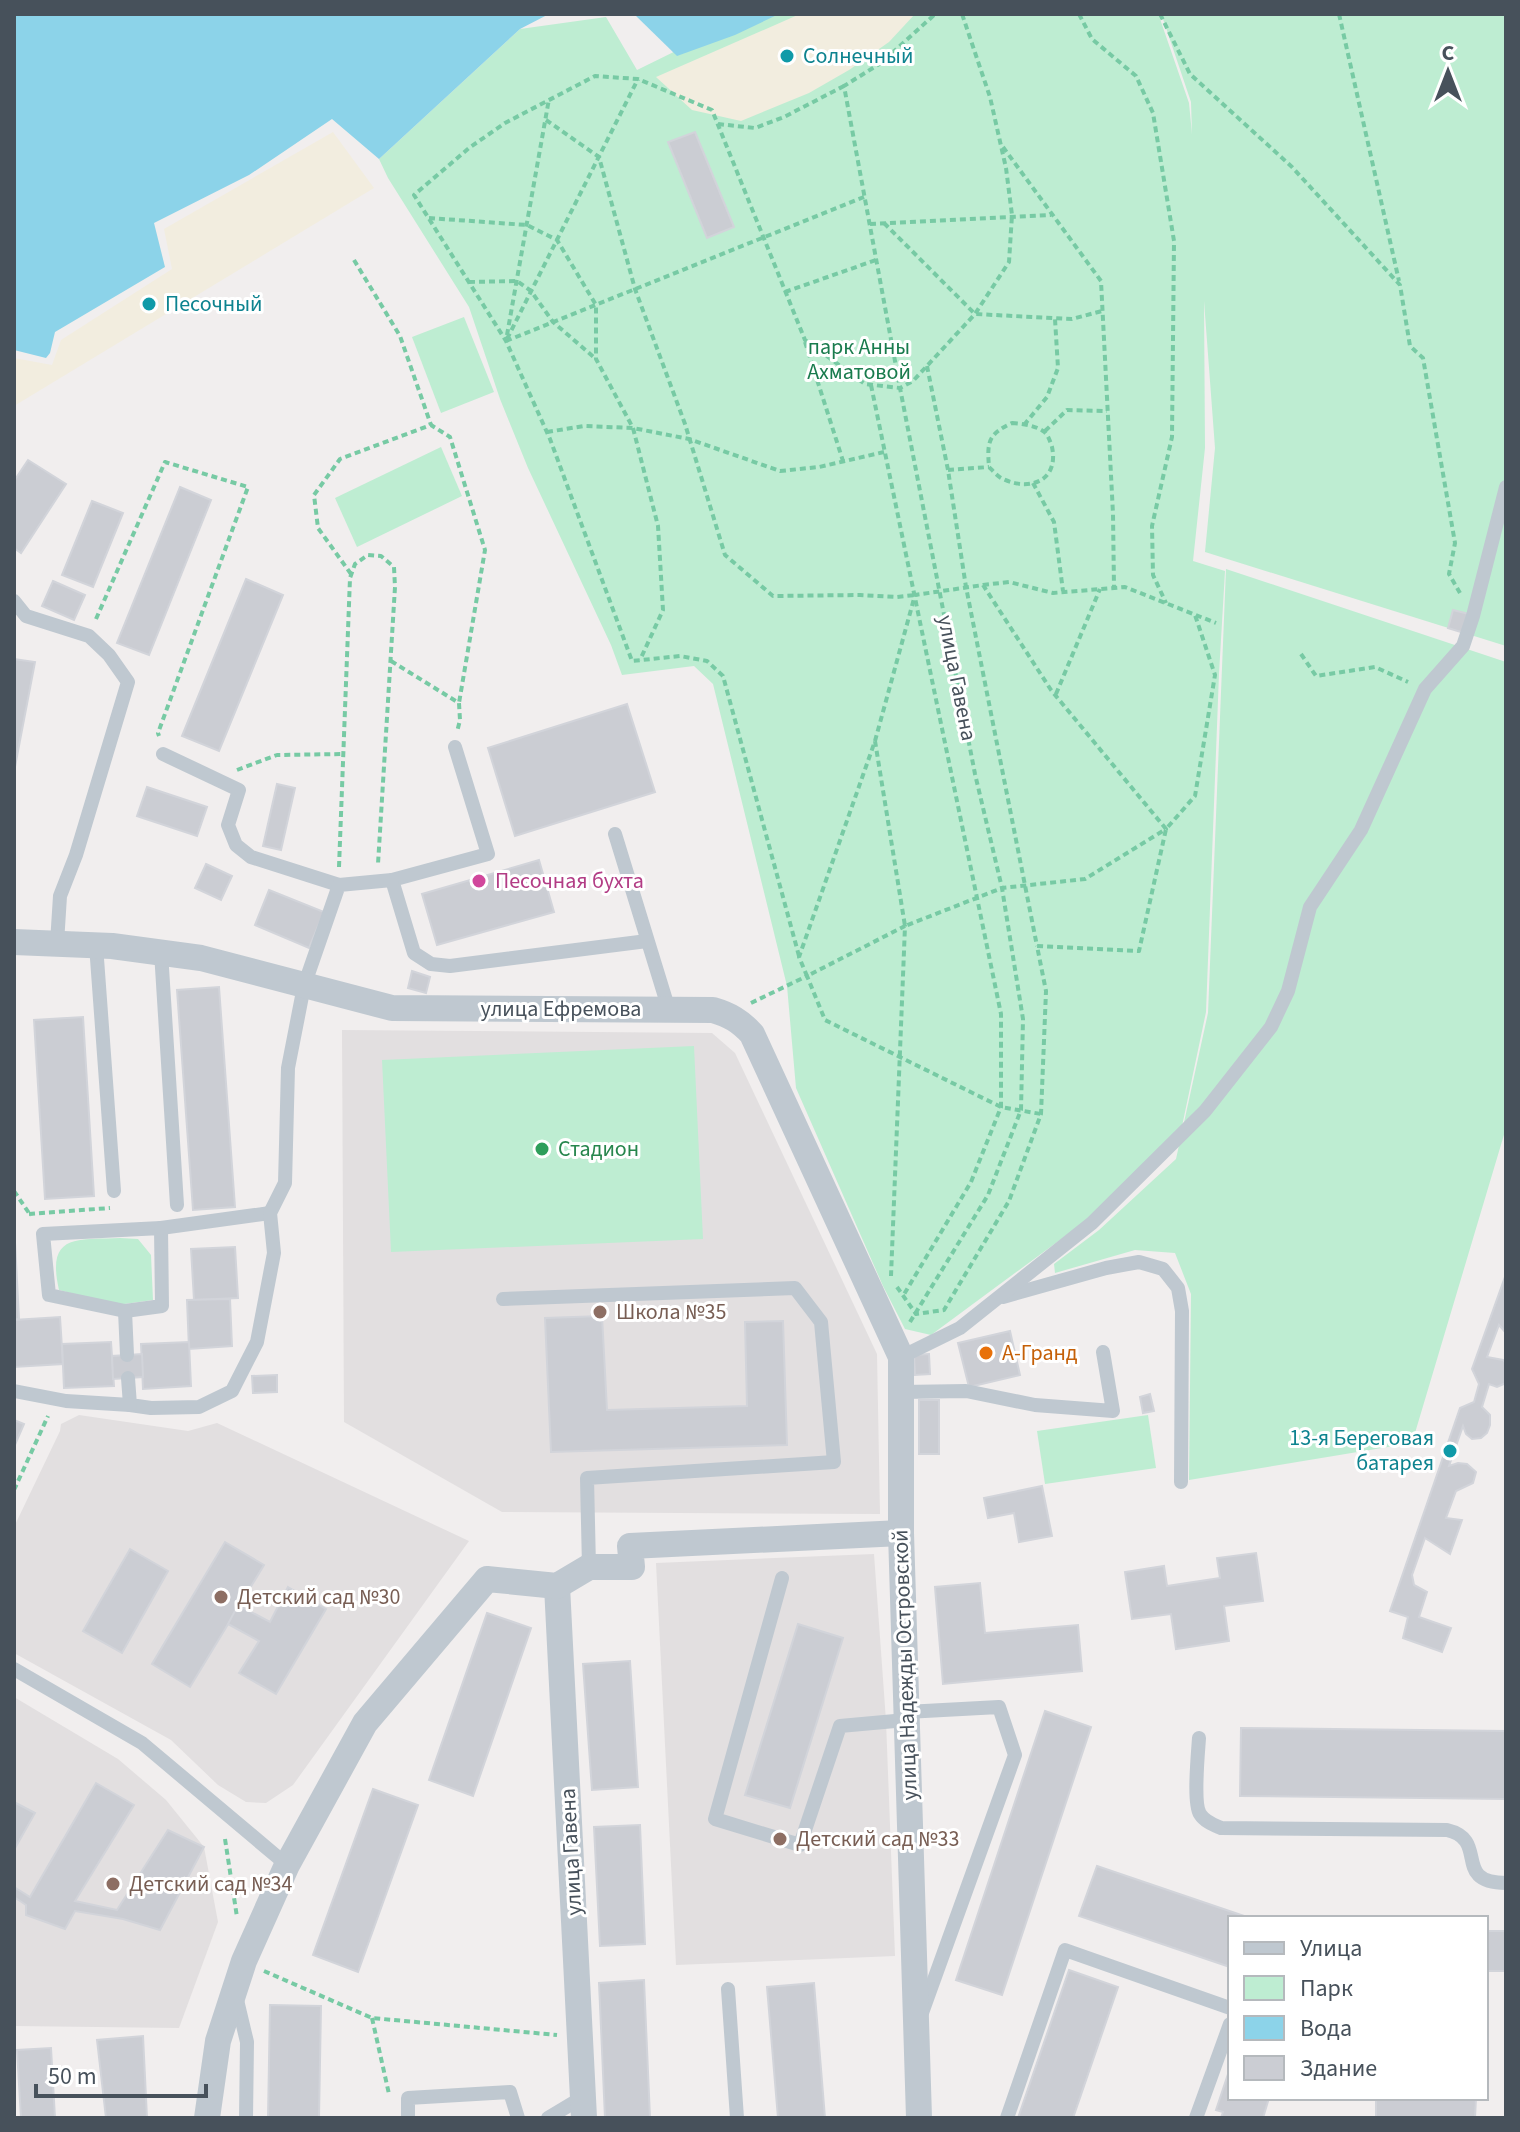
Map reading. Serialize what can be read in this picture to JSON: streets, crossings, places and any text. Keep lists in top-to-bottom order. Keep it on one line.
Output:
{"streets":{"street":["улица Гавена","улица Ефремова","улица Надежды Островской"]},"crossings":[["улица Гавена","улица Надежды Островской"]],"parks":["парк Анны Ахматовой"],"places":["Солнечный","Песочный","Песочная бухта","Стадион","Школа №35","А-Гранд","13-я Береговая батарея","Детский сад №30","Детский сад №33","Детский сад №34"],"legend":["Улица","Парк","Вода","Здание"],"scale_bar":"50 m","north":"top"}
